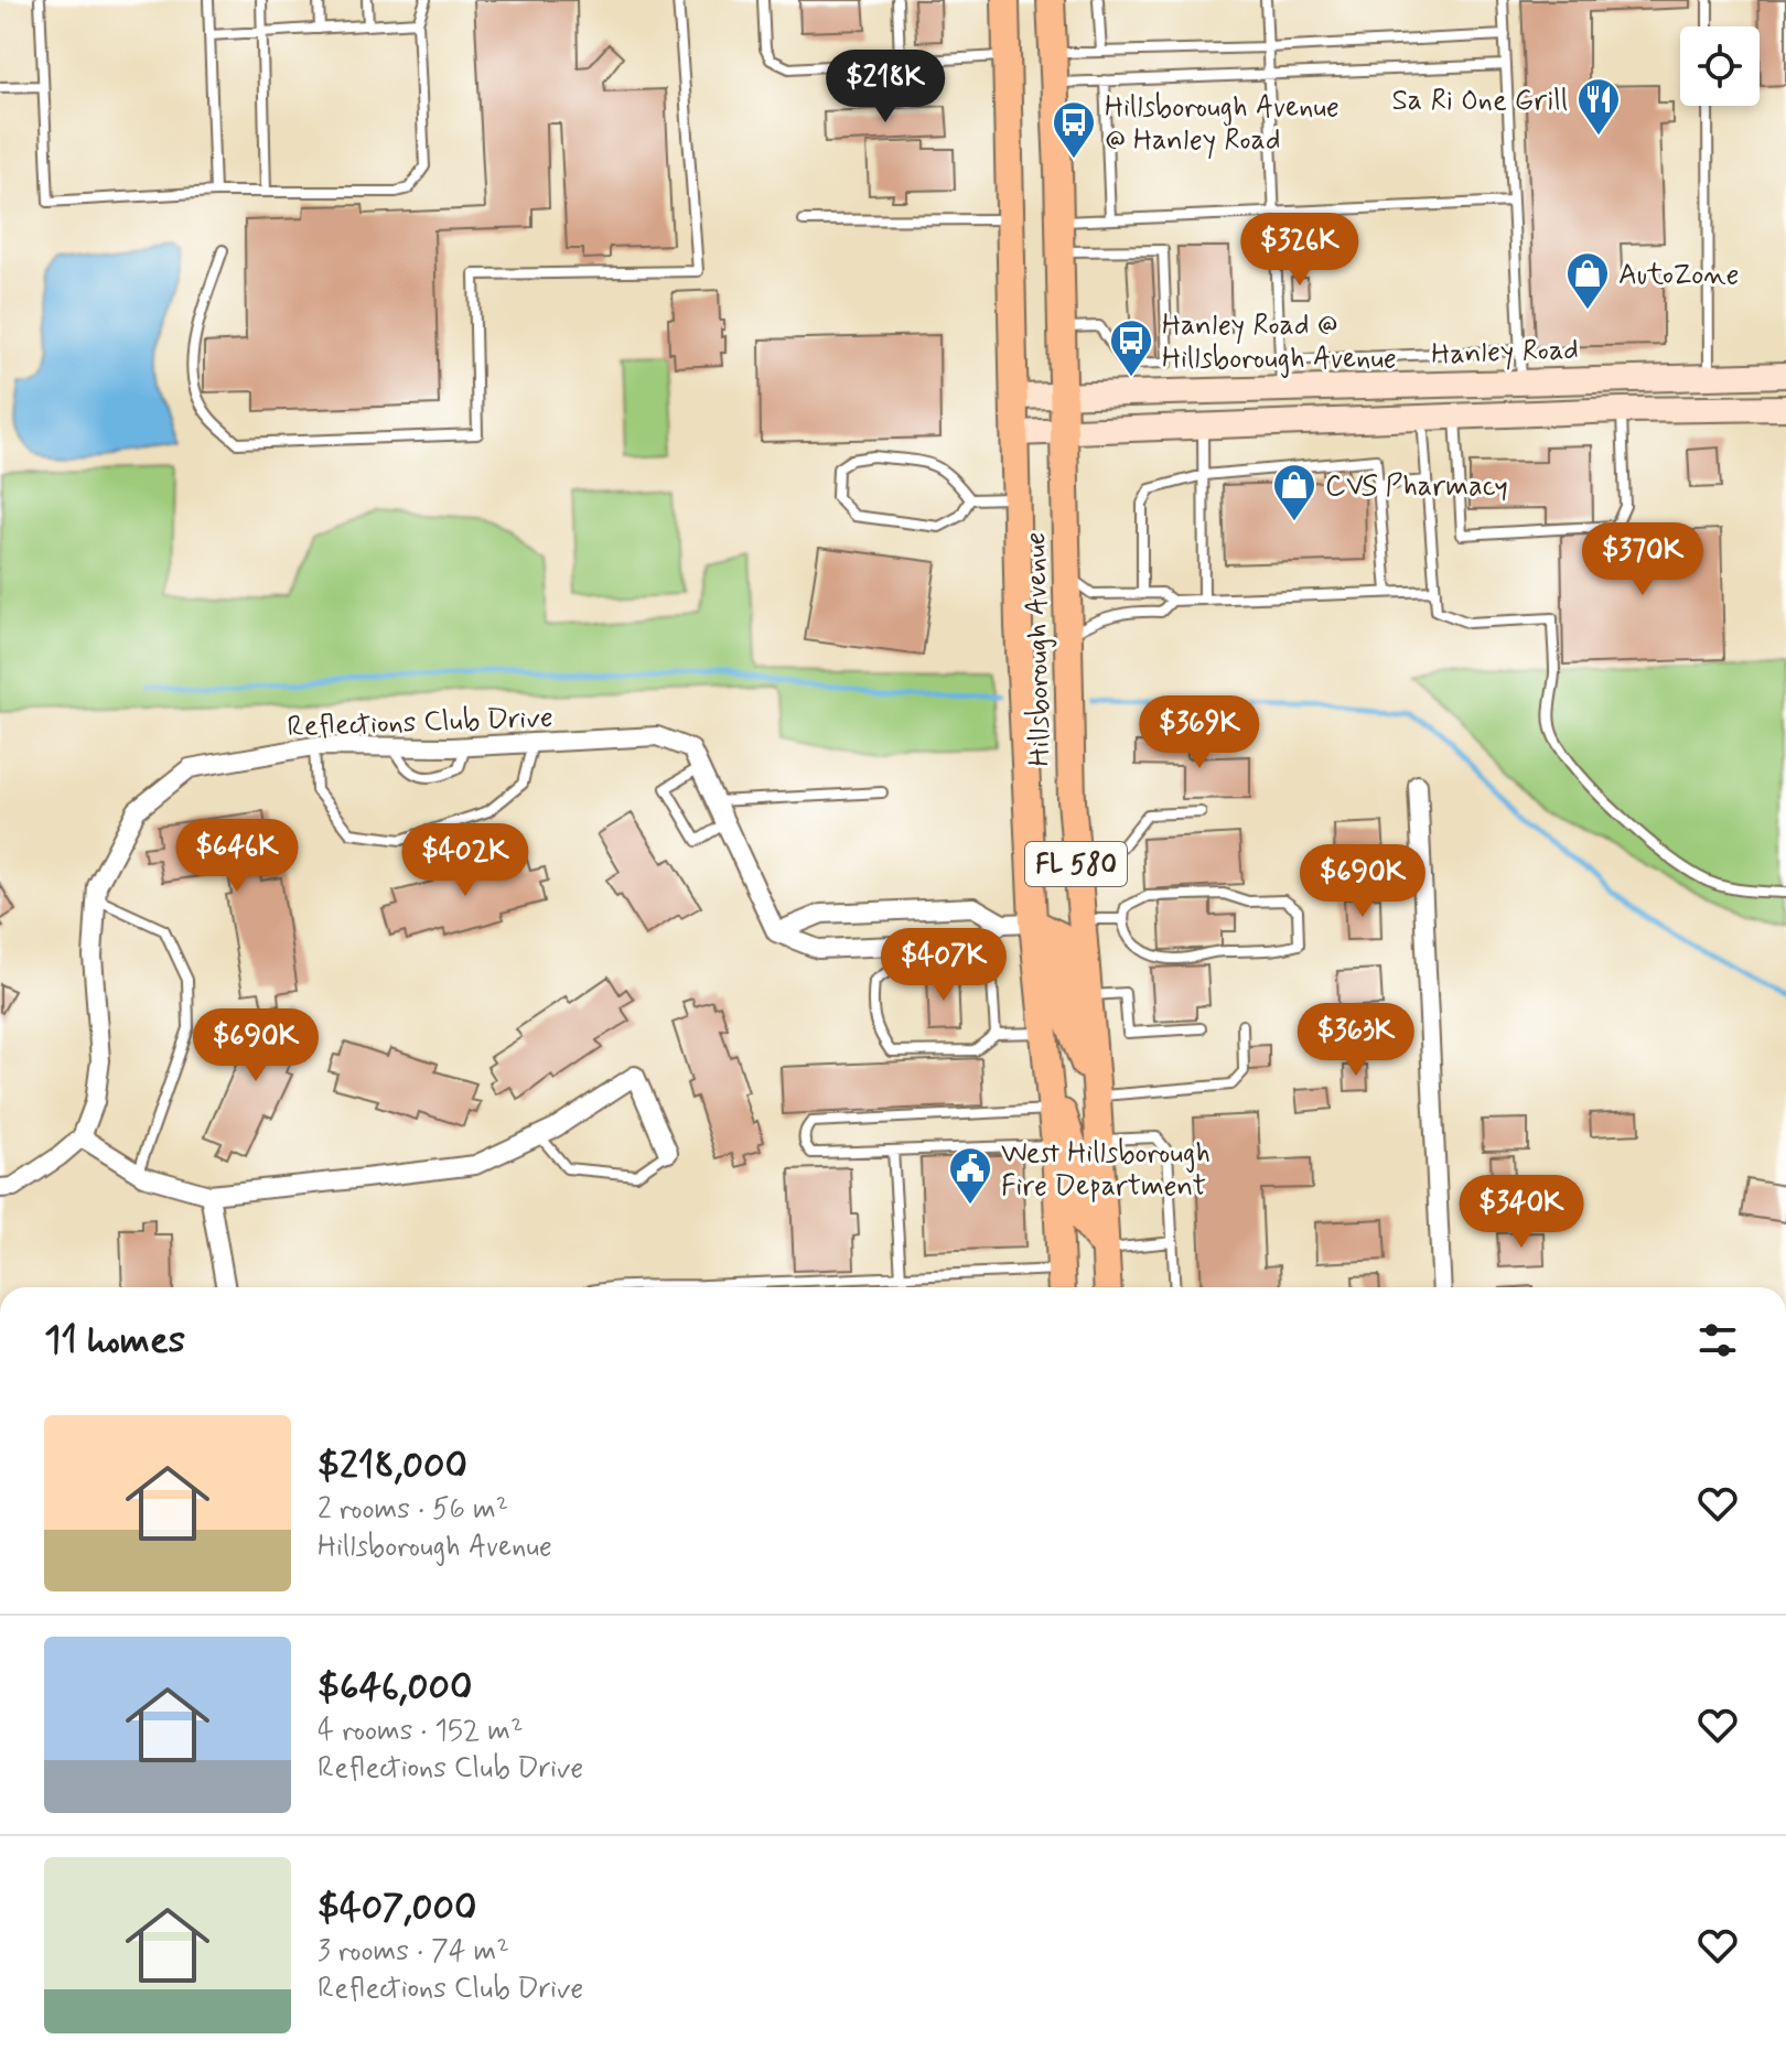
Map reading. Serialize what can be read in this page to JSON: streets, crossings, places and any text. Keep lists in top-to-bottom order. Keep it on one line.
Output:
{"streets":{"main road":["Hanley Road","Hillsborough Avenue","FL 580"],"street":["Reflections Club Drive"]},"crossings":[["Hanley Road","Hillsborough Avenue"]],"places":{"restaurant":["Sa Ri One Grill"],"bus stop":["Hillsborough Avenue @ Hanley Road","Hanley Road @ Hillsborough Avenue"],"shop":["AutoZone","CVS Pharmacy"],"public building":["West Hillsborough Fire Department"]},"page":{"price":["$218K","$326K","$370K","$369K","$646K","$402K","$690K","$407K","$363K","$690K","$340K"],"heading":"11 homes","list":[{"name":"$218,000","note":"2 rooms · 56 m² · Hillsborough Avenue"},{"name":"$646,000","note":"4 rooms · 152 m² · Reflections Club Drive"},{"name":"$407,000","note":"3 rooms · 74 m² · Reflections Club Drive"}]}}
